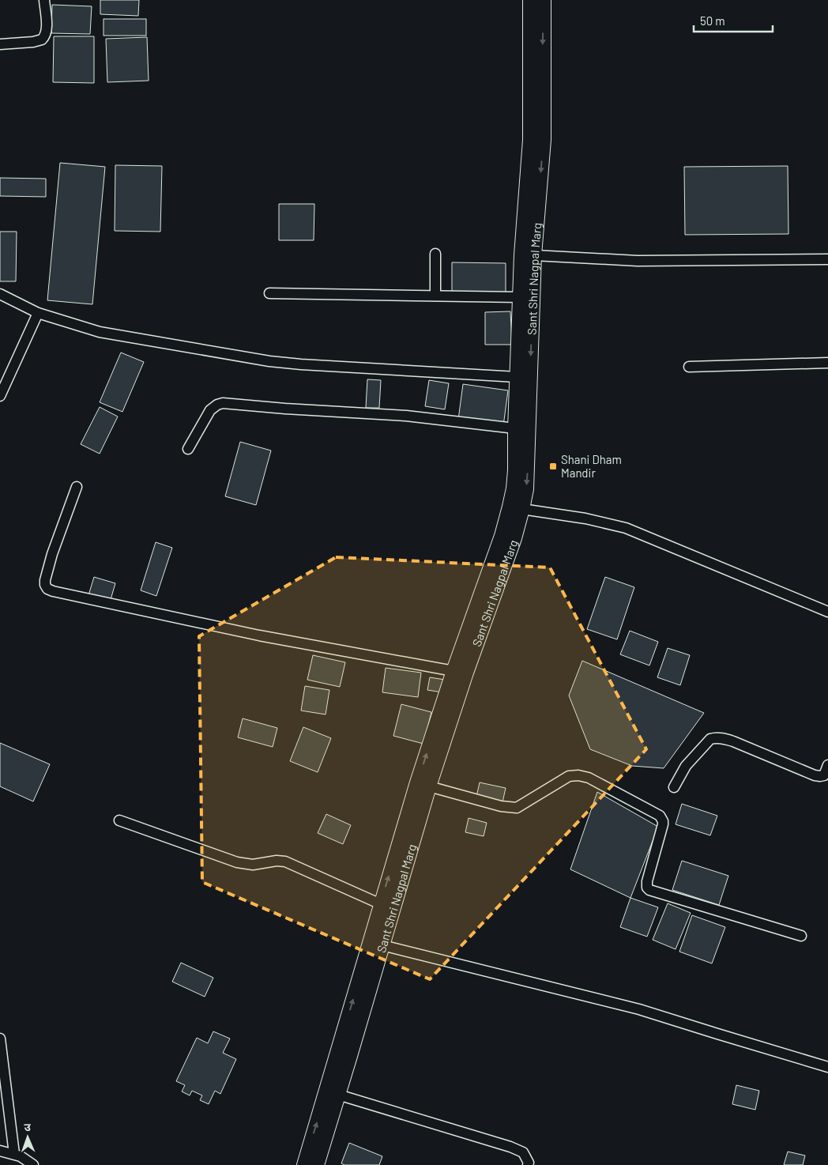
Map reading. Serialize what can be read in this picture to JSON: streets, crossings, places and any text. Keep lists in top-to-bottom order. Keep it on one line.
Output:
{"streets":{"main road":["Sant Shri Nagpal Marg"]},"places":{"transit":["Shani Dham Mandir"]},"scale_bar":"50 m","north":"top"}
